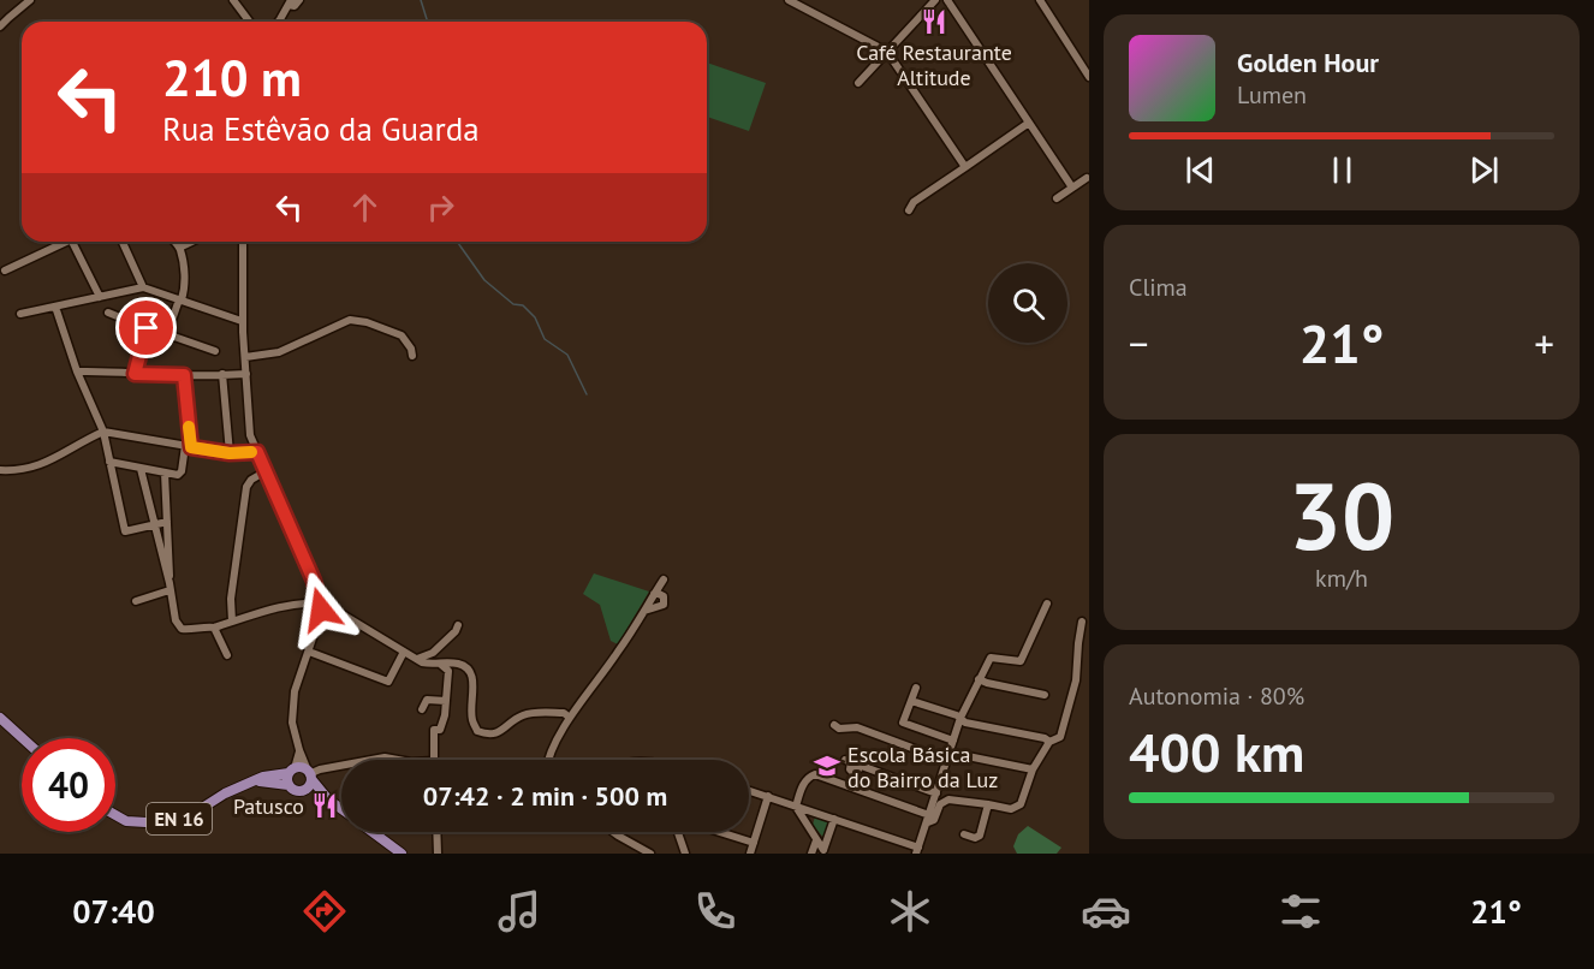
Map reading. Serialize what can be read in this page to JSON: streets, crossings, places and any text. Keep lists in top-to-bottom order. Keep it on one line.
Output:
{"streets":{"main road":["EN 16"]},"places":{"restaurant":["Café Restaurante Altitude","Patusco"],"school or university":["Escola Básica do Bairro da Luz"]},"page":{"turn":["210 m","Rua Estêvão da Guarda"],"song":["Golden Hour","Lumen"],"tile":["Clima",["30","km/h"],["Autonomia · 80%","400 km"]],"heat":["−","21°","+"],"limit":"40","trip":"07:42 · 2 min · 500 m","tabs":["07:40","21°"]}}
